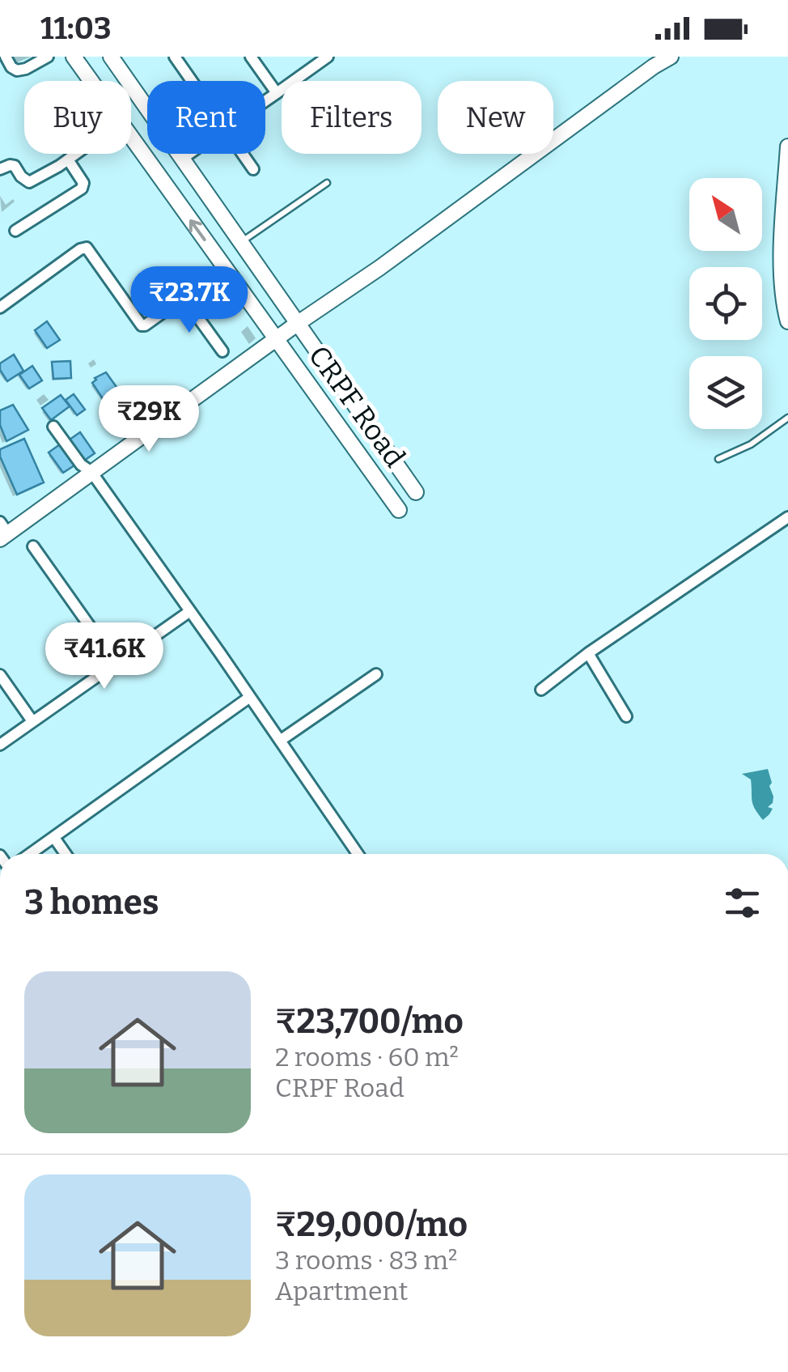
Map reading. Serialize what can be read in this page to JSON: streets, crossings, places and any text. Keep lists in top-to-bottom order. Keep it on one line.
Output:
{"streets":{"street":["CRPF Road"]},"north":"top left","page":{"status":"11:03","chip":["Buy","Rent","Filters","New"],"price":["₹23.7K","₹29K","₹41.6K"],"heading":"3 homes","list":[{"name":"₹23,700/mo","note":"2 rooms · 60 m² · CRPF Road"},{"name":"₹29,000/mo","note":"3 rooms · 83 m² · Apartment"}]}}
